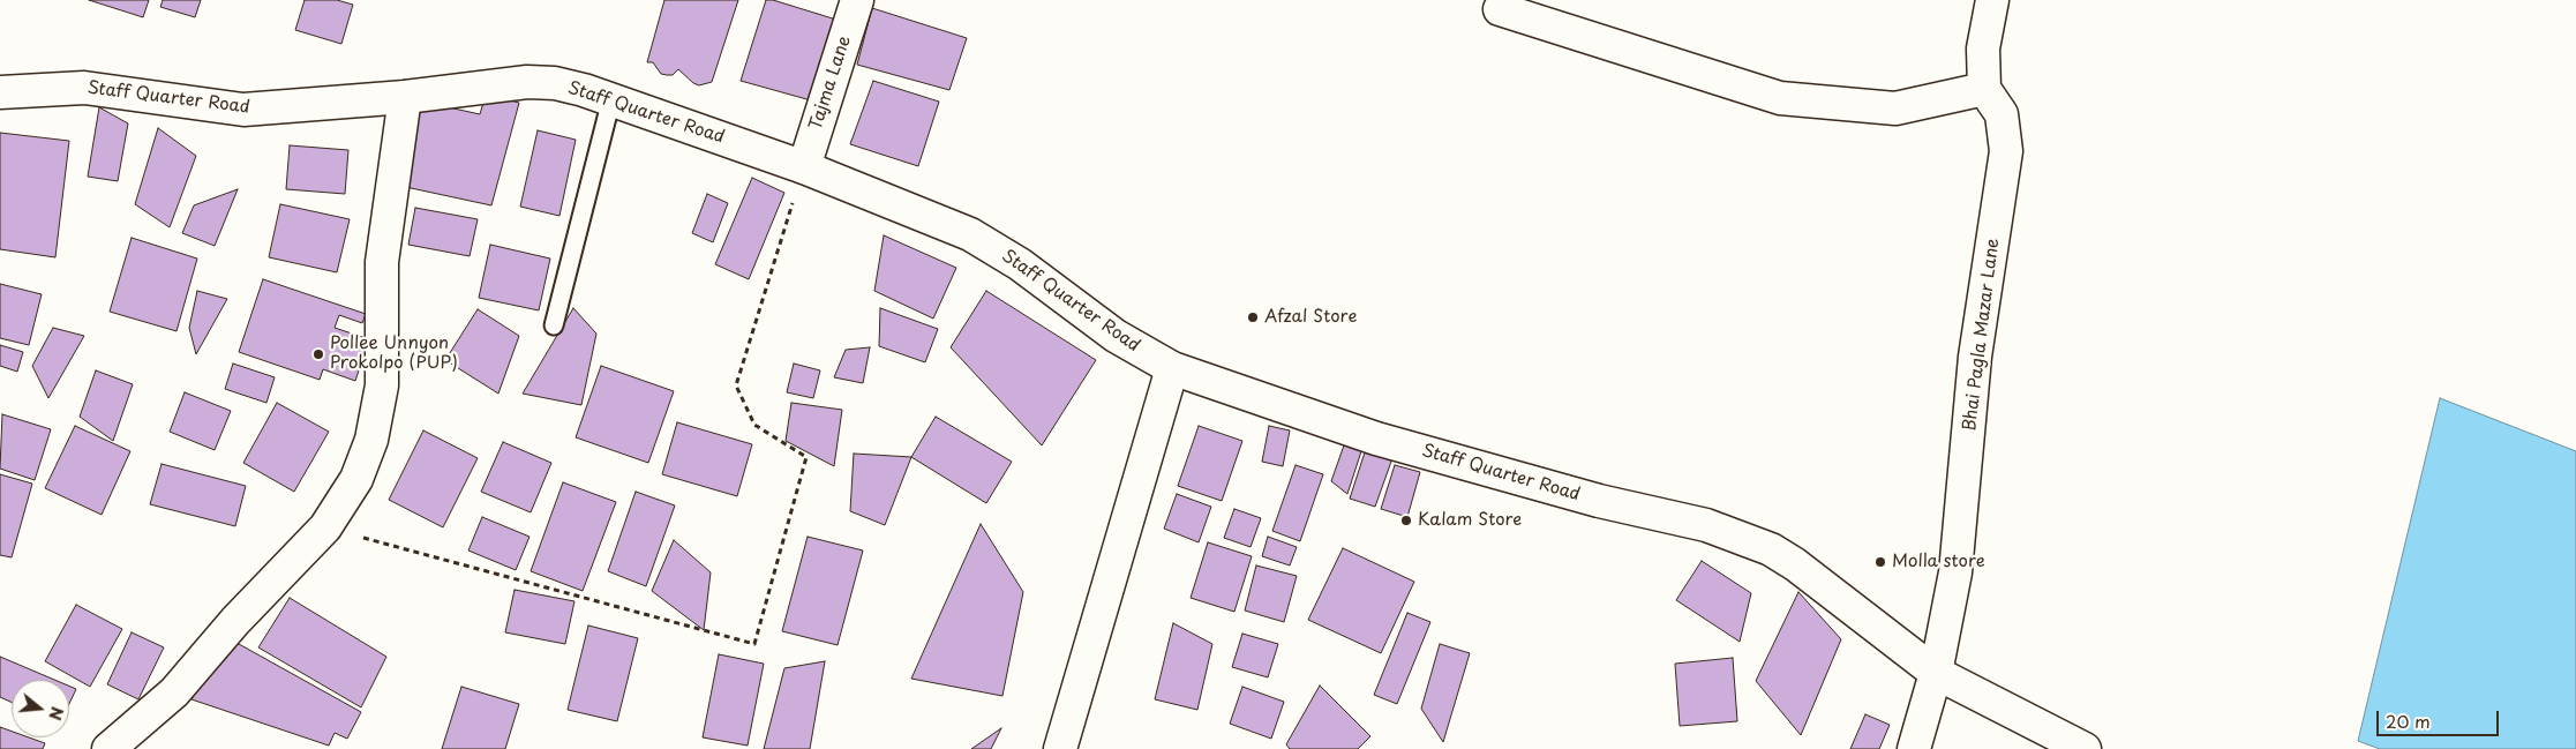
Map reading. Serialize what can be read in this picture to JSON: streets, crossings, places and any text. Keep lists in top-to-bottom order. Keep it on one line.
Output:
{"streets":{"street":["Tajma Lane","Staff Quarter Road","Bhai Pagla Mazar Lane"]},"crossings":[["Tajma Lane","Staff Quarter Road"],["Staff Quarter Road","Bhai Pagla Mazar Lane"]],"places":["Afzal Store","Pollee Unnyon Prokolpo (PUP)","Kalam Store","Molla store"],"scale_bar":"20 m","north":"right"}
